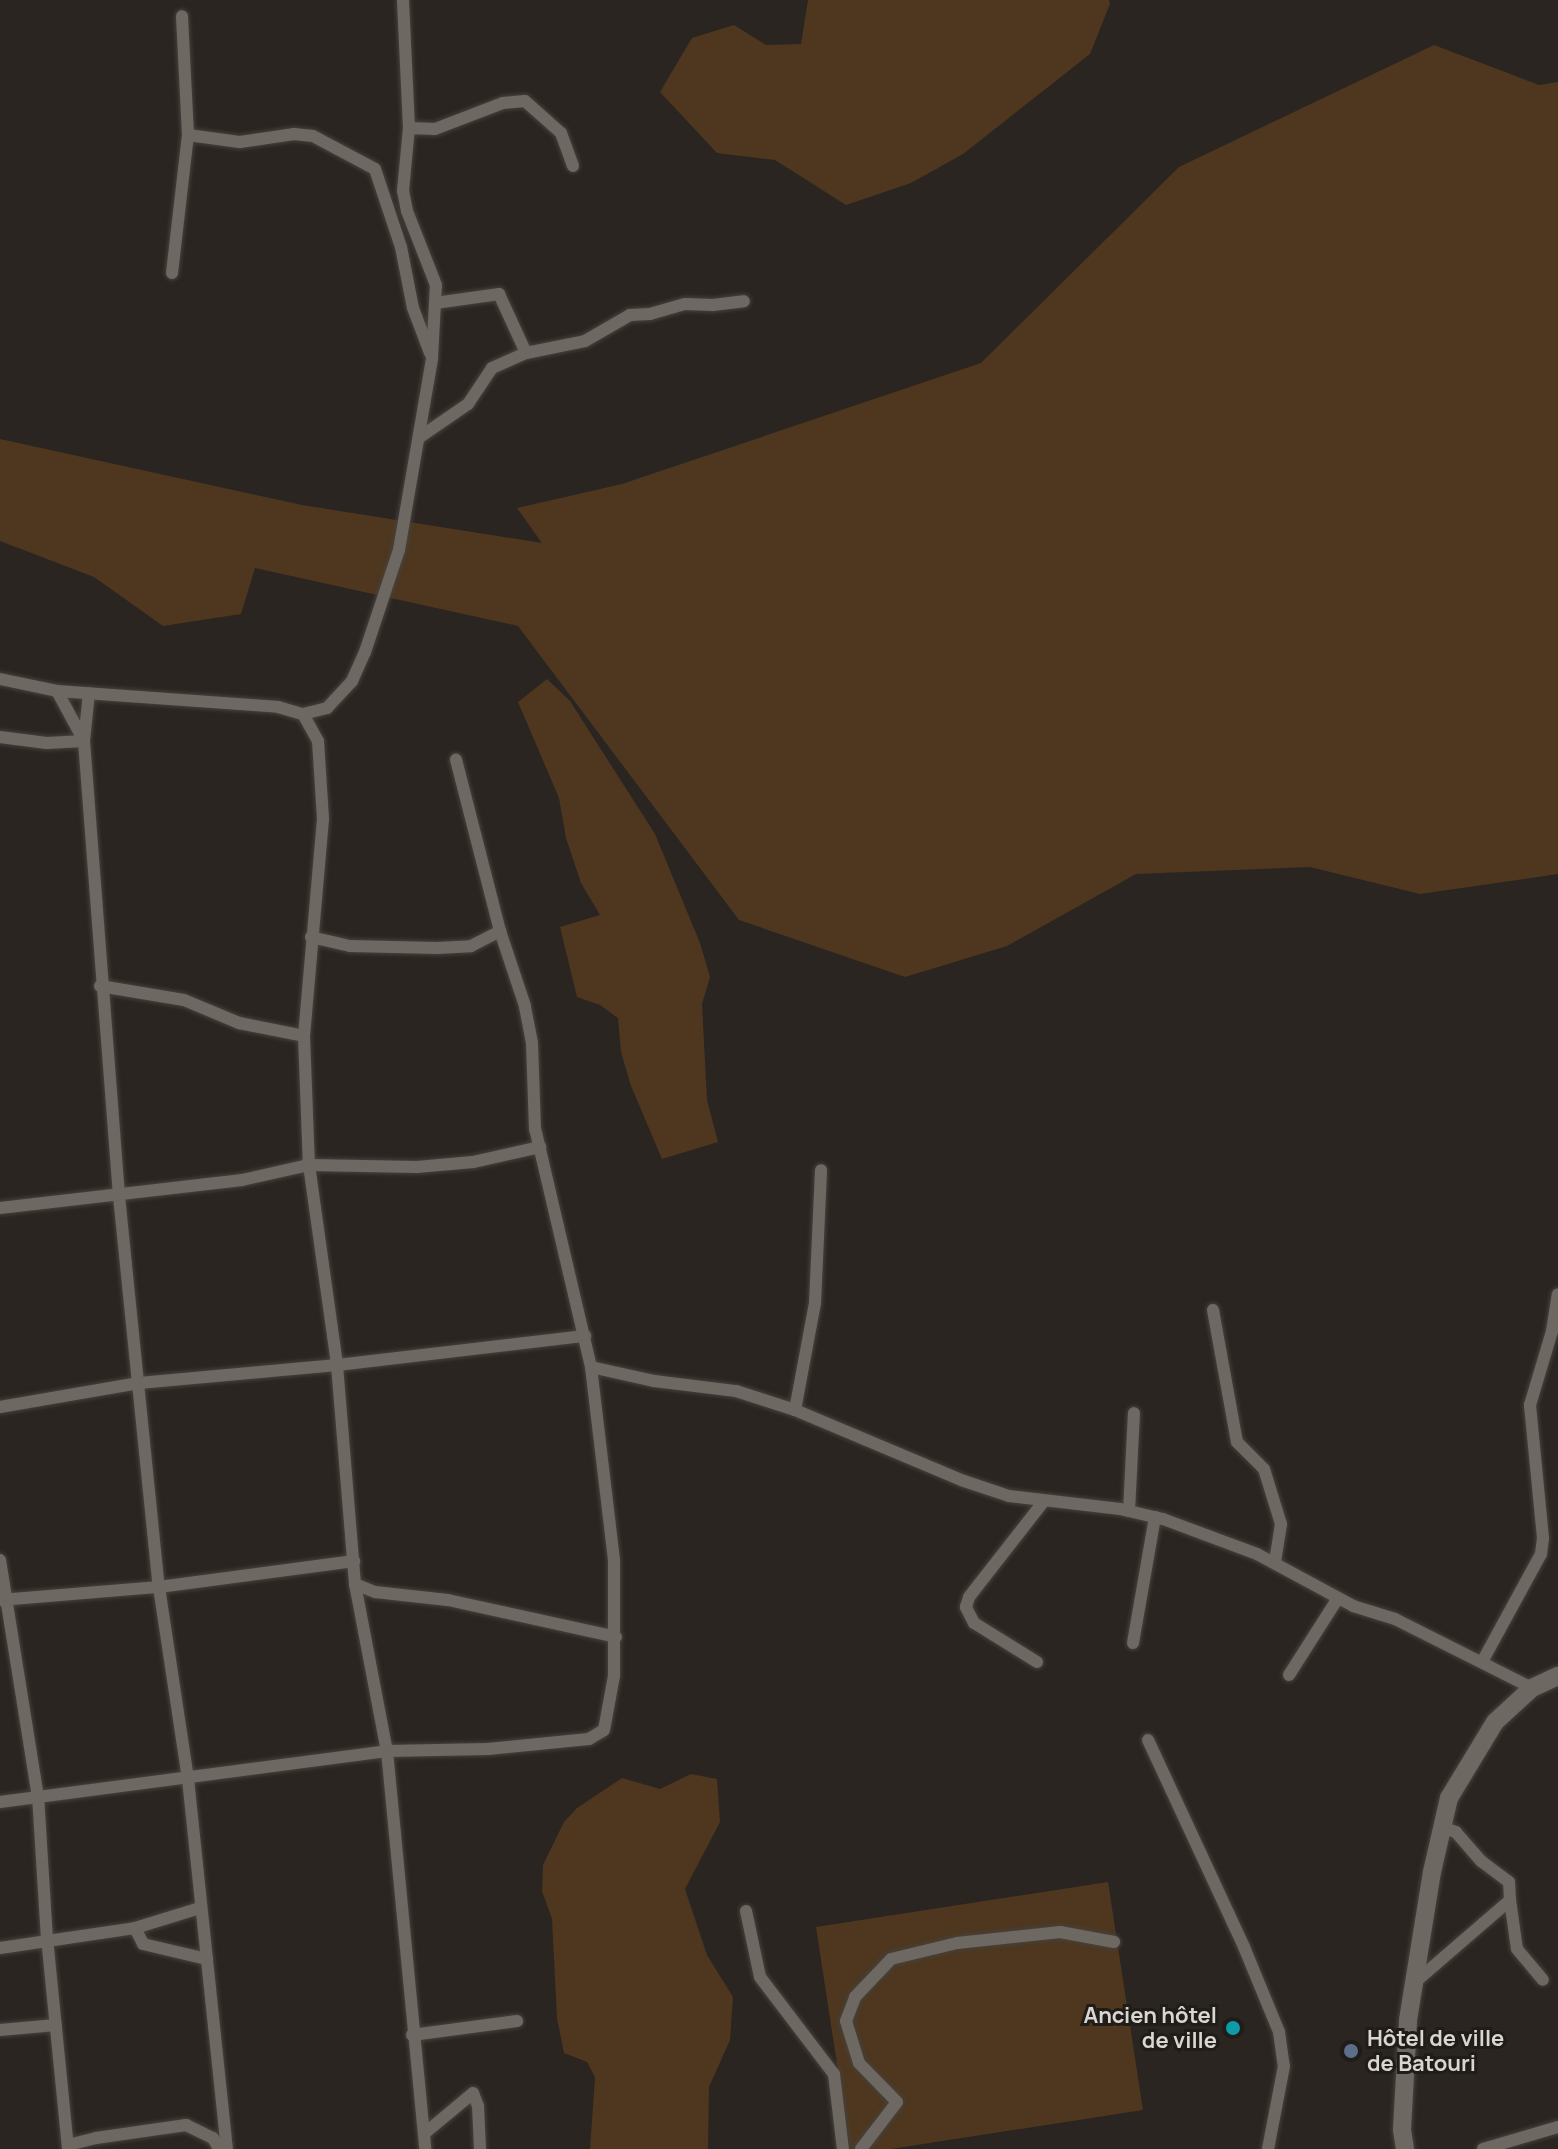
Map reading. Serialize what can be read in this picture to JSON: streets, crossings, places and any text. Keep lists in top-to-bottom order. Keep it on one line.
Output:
{"places":["Ancien hôtel de ville","Hôtel de ville de Batouri"]}
